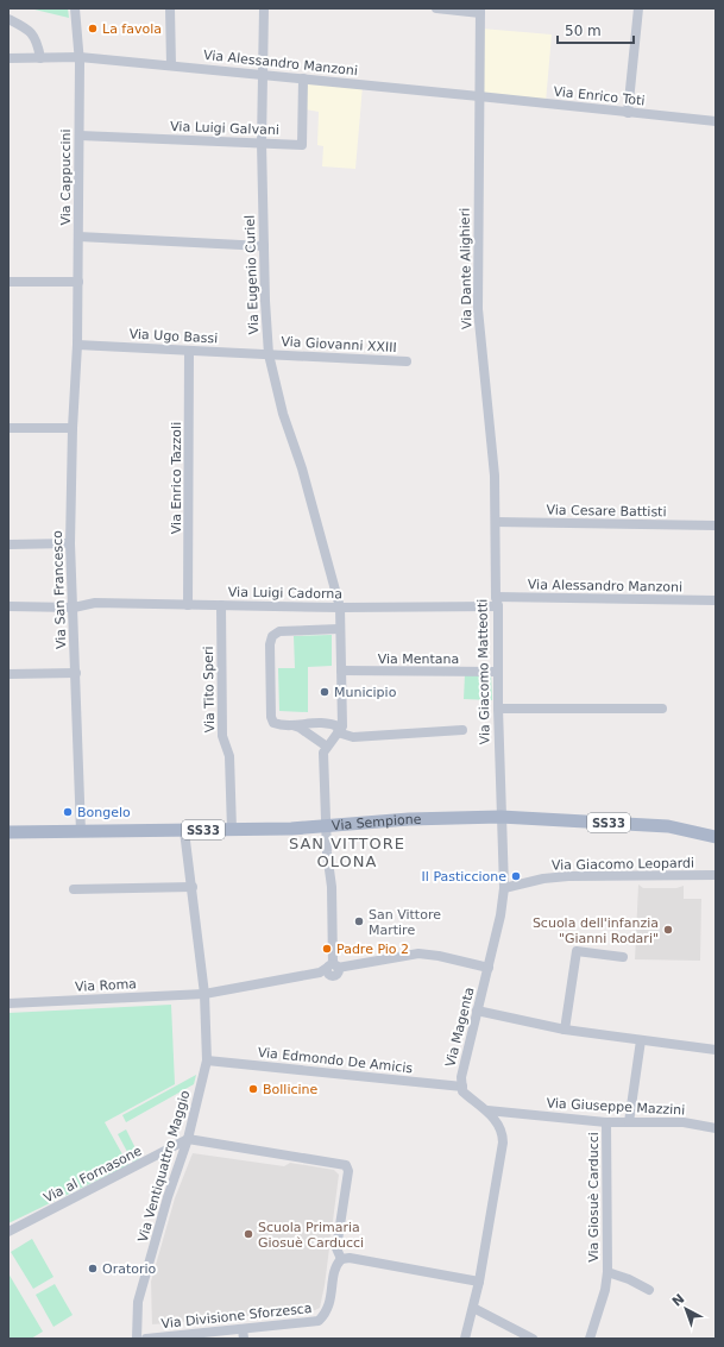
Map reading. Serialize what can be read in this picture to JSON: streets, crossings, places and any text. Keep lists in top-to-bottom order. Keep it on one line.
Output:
{"streets":{"main road":["Via Sempione","SS33"],"street":["Via Alessandro Manzoni","Via Enrico Toti","Via Luigi Galvani","Via Cappuccini","Via Dante Alighieri","Via Eugenio Curiel","Via Ugo Bassi","Via Giovanni XXIII","Via Enrico Tazzoli","Via Cesare Battisti","Via San Francesco","Via Luigi Cadorna","Via Mentana","Via Giacomo Matteotti","Via Tito Speri","Via Giacomo Leopardi","Via Roma","Via Magenta","Via Edmondo De Amicis","Via Giuseppe Mazzini","Via Ventiquattro Maggio","Via al Fornasone","Via Giosuè Carducci","Via Divisione Sforzesca"]},"crossings":[["Via Alessandro Manzoni","Via Enrico Toti"],["Via Alessandro Manzoni","Via Luigi Galvani"],["Via Alessandro Manzoni","Via Cappuccini"],["Via Alessandro Manzoni","Via Dante Alighieri"],["Via Alessandro Manzoni","Via Eugenio Curiel"],["Via Alessandro Manzoni","Via Luigi Cadorna"],["Via Alessandro Manzoni","Via Giacomo Matteotti"],["Via Enrico Toti","Via Dante Alighieri"],["Via Luigi Galvani","Via Cappuccini"],["Via Luigi Galvani","Via Eugenio Curiel"],["Via Cappuccini","Via Ugo Bassi"],["Via Cappuccini","Via San Francesco"],["Via Dante Alighieri","Via Cesare Battisti"],["Via Dante Alighieri","Via Giacomo Matteotti"],["Via Eugenio Curiel","Via Ugo Bassi"],["Via Eugenio Curiel","Via Giovanni XXIII"],["Via Eugenio Curiel","Via Luigi Cadorna"],["Via Eugenio Curiel","Via Mentana"],["Via Ugo Bassi","Via Giovanni XXIII"],["Via Ugo Bassi","Via Enrico Tazzoli"],["Via Ugo Bassi","Via San Francesco"],["Via Enrico Tazzoli","Via Luigi Cadorna"],["Via Cesare Battisti","Via Giacomo Matteotti"],["Via San Francesco","Via Luigi Cadorna"],["Via San Francesco","Via Sempione"],["Via Luigi Cadorna","Via Giacomo Matteotti"],["Via Luigi Cadorna","Via Tito Speri"],["Via Mentana","Via Giacomo Matteotti"],["Via Giacomo Matteotti","Via Sempione"],["Via Giacomo Matteotti","Via Magenta"],["Via Tito Speri","Via Sempione"],["Via Sempione","Via Magenta"],["Via Sempione","Via Ventiquattro Maggio"],["Via Giacomo Leopardi","Via Magenta"],["Via Roma","Via Magenta"],["Via Roma","Via Ventiquattro Maggio"],["Via Magenta","Via Edmondo De Amicis"],["Via Magenta","Via Giuseppe Mazzini"],["Via Edmondo De Amicis","Via Ventiquattro Maggio"],["Via Giuseppe Mazzini","Via Giosuè Carducci"],["Via Ventiquattro Maggio","Via al Fornasone"]],"districts":["SAN VITTORE OLONA"],"places":["La favola","Municipio","Bongelo","Il Pasticcione","San Vittore Martire","Scuola dell'infanzia \"Gianni Rodari\"","Padre Pio 2","Bollicine","Scuola Primaria Giosuè Carducci","Oratorio"],"scale_bar":"50 m","north":"top left"}
